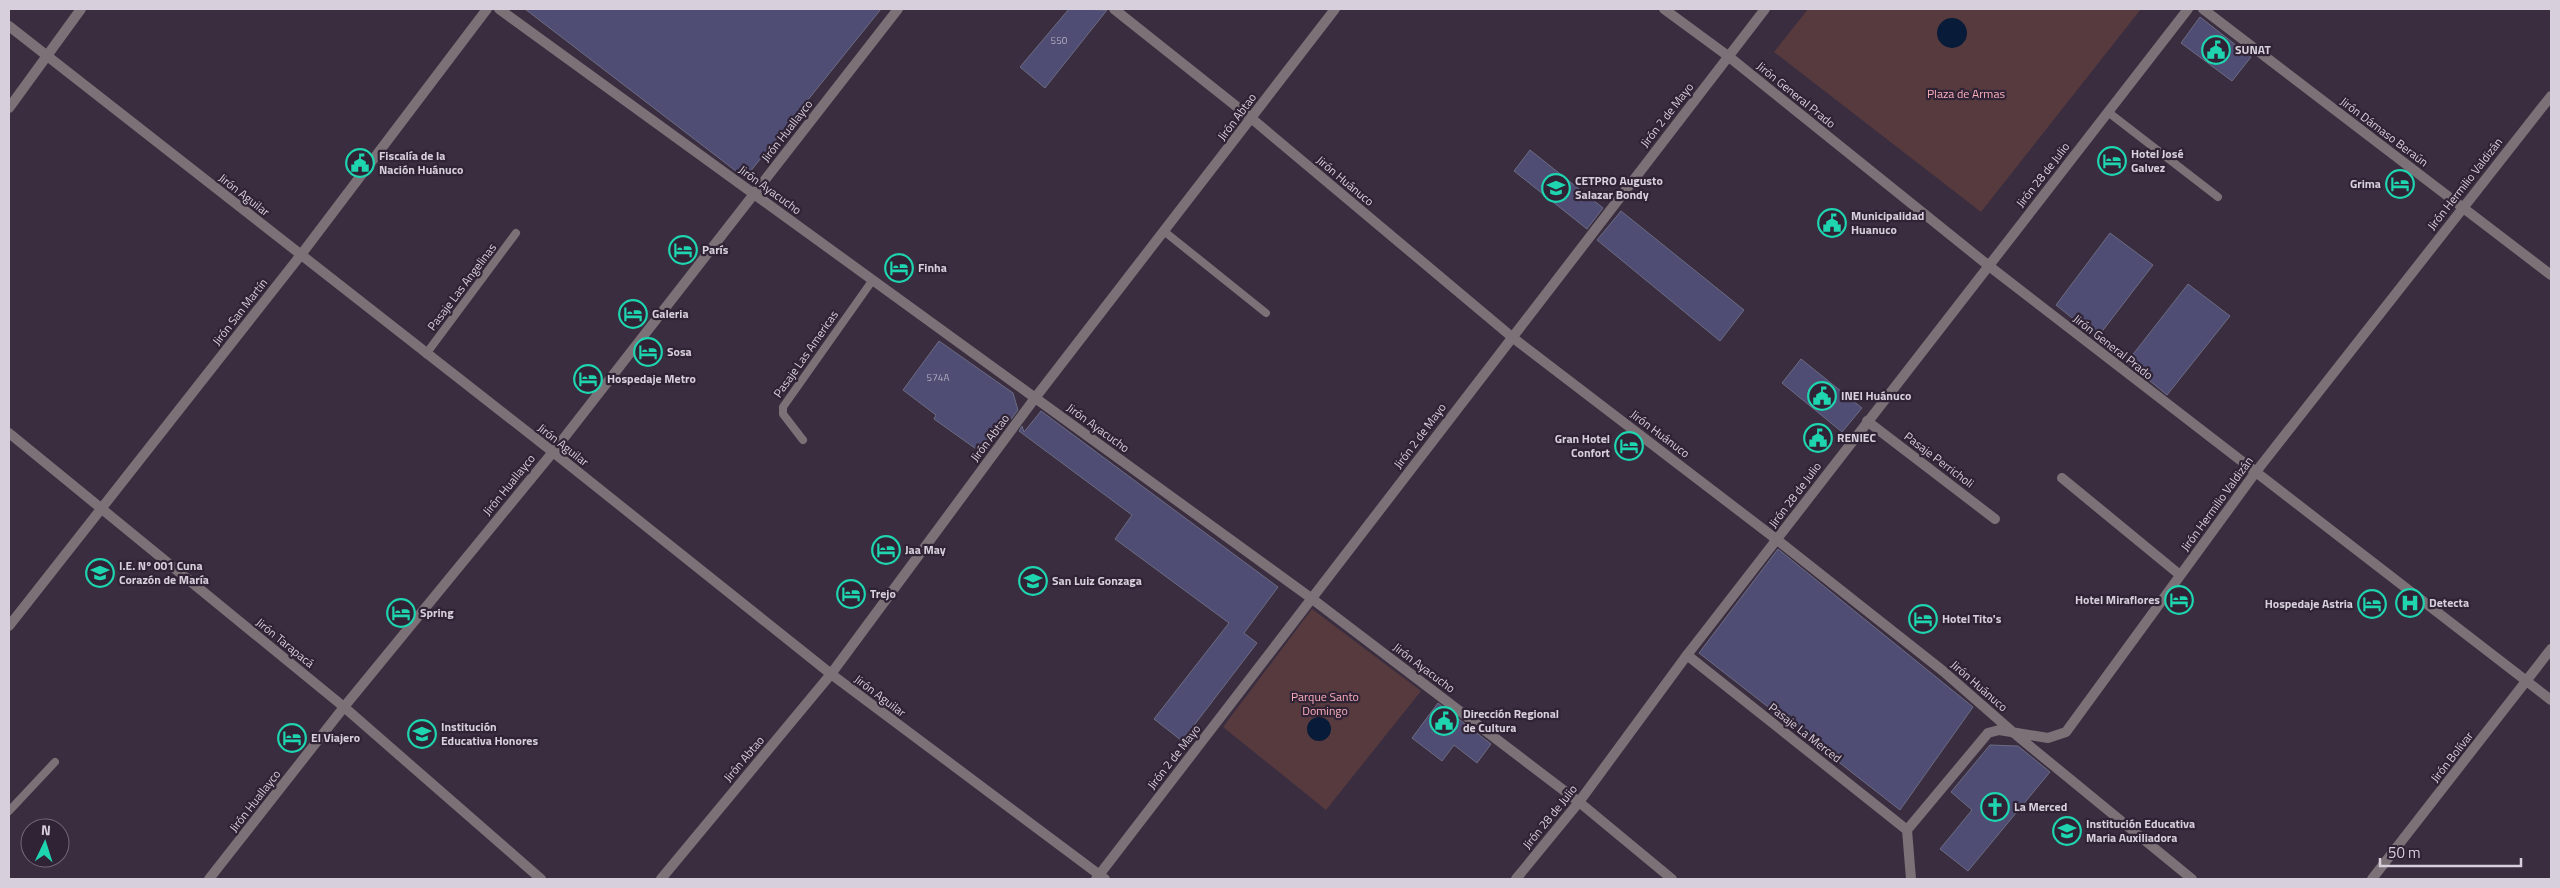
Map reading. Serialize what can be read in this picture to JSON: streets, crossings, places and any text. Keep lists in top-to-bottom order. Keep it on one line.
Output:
{"streets":{"street":["Jirón General Prado","Jirón 2 de Mayo","Jirón Abtao","Jirón Huallayco","Jirón Dámaso Beraún","Jirón 28 de Julio","Jirón Huánuco","Jirón Hermilio Valdizán","Jirón Ayacucho","Jirón Aguilar","Jirón San Martín","Pasaje Perricholi","Jirón Tarapacá","Pasaje La Merced","Jirón Bolívar"],"lane":["Pasaje Las Angelinas","Pasaje Las Americas"]},"crossings":[["Jirón General Prado","Jirón 2 de Mayo"],["Jirón General Prado","Jirón 28 de Julio"],["Jirón General Prado","Jirón Hermilio Valdizán"],["Jirón General Prado","Jirón Bolívar"],["Jirón 2 de Mayo","Jirón Huánuco"],["Jirón 2 de Mayo","Jirón Ayacucho"],["Jirón 2 de Mayo","Jirón Aguilar"],["Jirón Abtao","Jirón Huánuco"],["Jirón Abtao","Jirón Ayacucho"],["Jirón Abtao","Jirón Aguilar"],["Jirón Huallayco","Jirón Ayacucho"],["Jirón Huallayco","Jirón Aguilar"],["Jirón Huallayco","Jirón Tarapacá"],["Jirón Dámaso Beraún","Jirón Hermilio Valdizán"],["Jirón 28 de Julio","Jirón Huánuco"],["Jirón 28 de Julio","Jirón Ayacucho"],["Jirón 28 de Julio","Pasaje Perricholi"],["Jirón 28 de Julio","Pasaje La Merced"],["Jirón Huánuco","Jirón Hermilio Valdizán"],["Jirón Hermilio Valdizán","Pasaje La Merced"],["Jirón Ayacucho","Pasaje Las Americas"],["Jirón Aguilar","Pasaje Las Angelinas"],["Jirón Aguilar","Jirón San Martín"],["Jirón San Martín","Jirón Tarapacá"]],"parks":["Plaza de Armas","Parque Santo Domingo"],"places":{"public building":["SUNAT","Fiscalía de la Nación Huánuco","Municipalidad Huanuco","INEI Huánuco","RENIEC","Dirección Regional de Cultura"],"hotel":["Hotel José Galvez","Grima","París","Finha","Galeria","Sosa","Hospedaje Metro","Gran Hotel Confort","Jaa May","Trejo","Hotel Miraflores","Hospedaje Astria","Spring","Hotel Tito's","El Viajero"],"school or university":["CETPRO Augusto Salazar Bondy","I.E. Nº 001 Cuna Corazón de María","San Luiz Gonzaga","Institución Educativa Honores","Institución Educativa Maria Auxiliadora"],"hospital":["Detecta"],"church":["La Merced"]},"house_numbers":["550","574A"],"scale_bar":"50 m","north":"top"}
